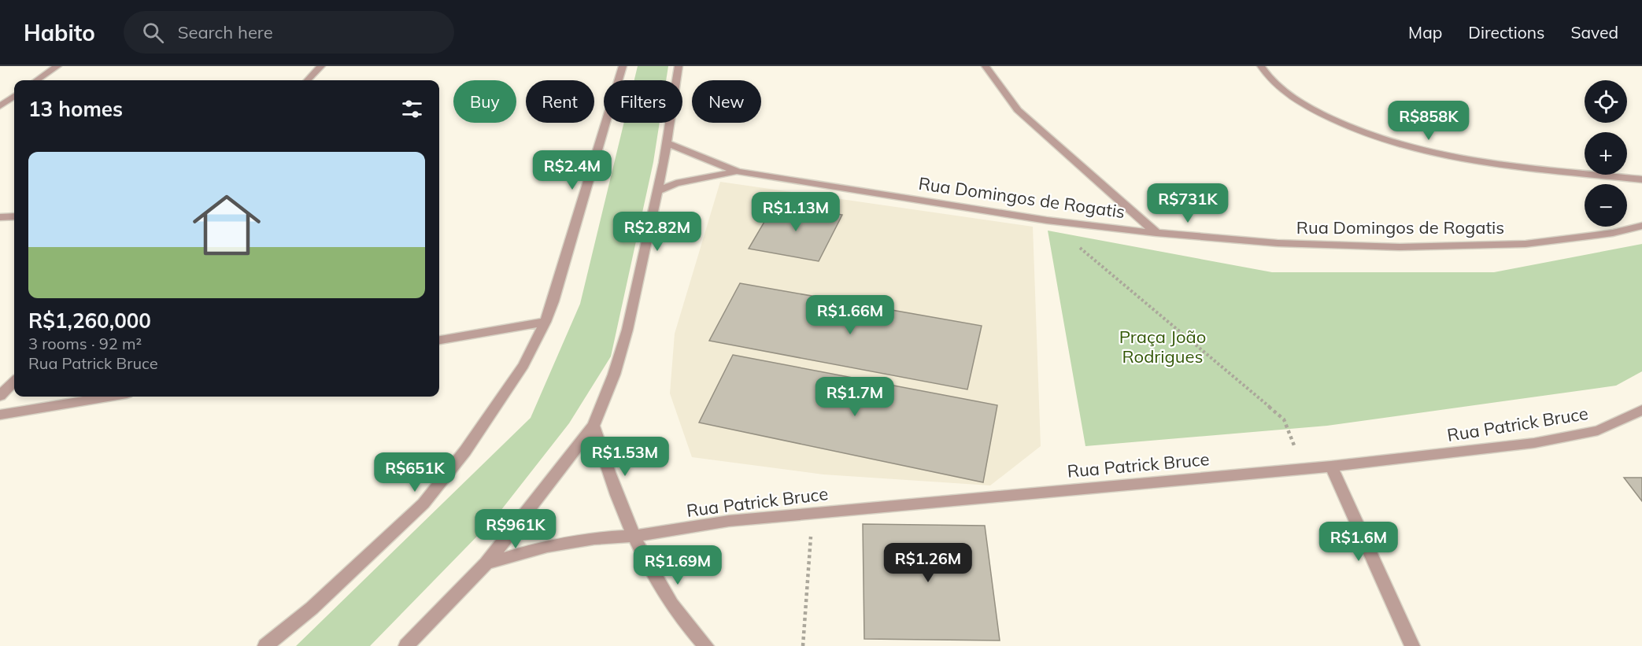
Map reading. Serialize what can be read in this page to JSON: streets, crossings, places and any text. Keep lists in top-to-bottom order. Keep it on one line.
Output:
{"streets":{"street":["Rua Domingos de Rogatis","Rua Patrick Bruce"]},"parks":["Praça João Rodrigues"],"page":{"header":"Habito","search":"Search here","nav":["Map","Directions","Saved"],"map_buttons":["+","−"],"chip":["Buy","Rent","Filters","New"],"heading":"13 homes","price":["R$858K","R$2.4M","R$731K","R$1.13M","R$2.82M","R$1.66M","R$1.7M","R$1.53M","R$651K","R$961K","R$1.6M","R$1.26M","R$1.69M"],"list":[{"name":"R$1,260,000","note":"3 rooms · 92 m² · Rua Patrick Bruce"}]}}
